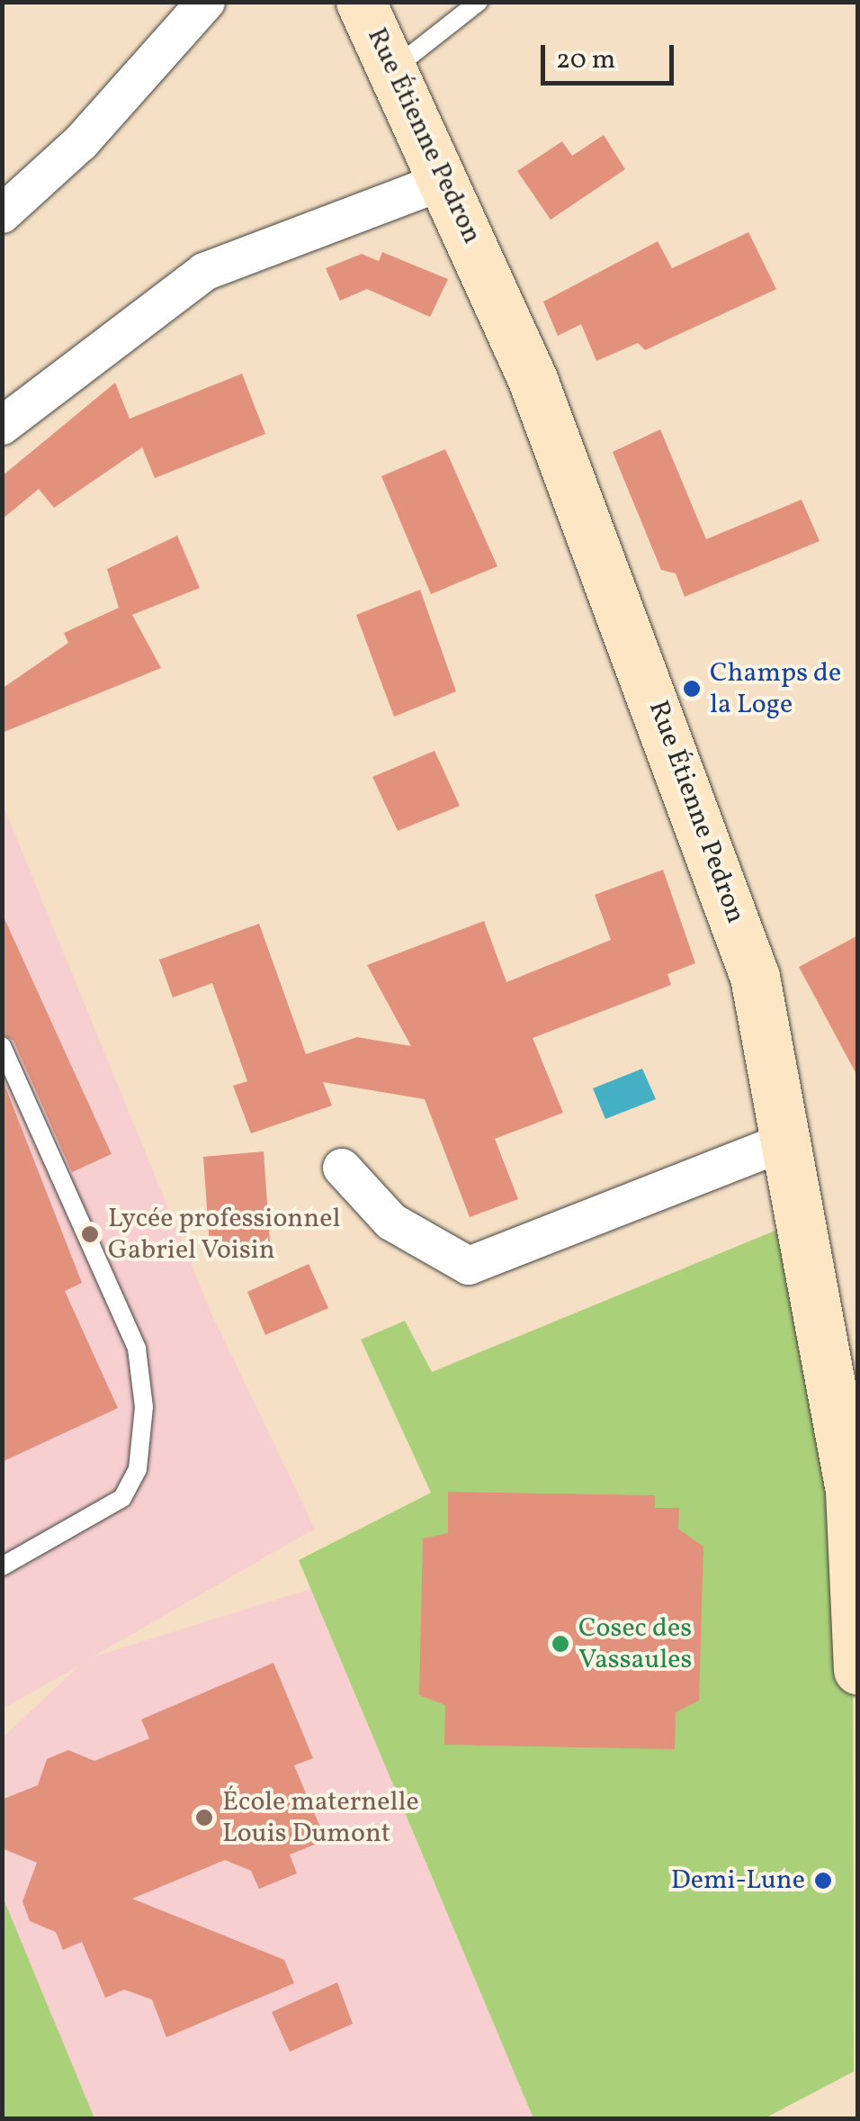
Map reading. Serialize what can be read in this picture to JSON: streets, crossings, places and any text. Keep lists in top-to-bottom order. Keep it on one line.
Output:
{"streets":{"street":["Rue Étienne Pedron"]},"places":["Champs de la Loge","Lycée professionnel Gabriel Voisin","Cosec des Vassaules","École maternelle Louis Dumont","Demi-Lune"],"scale_bar":"20 m"}
